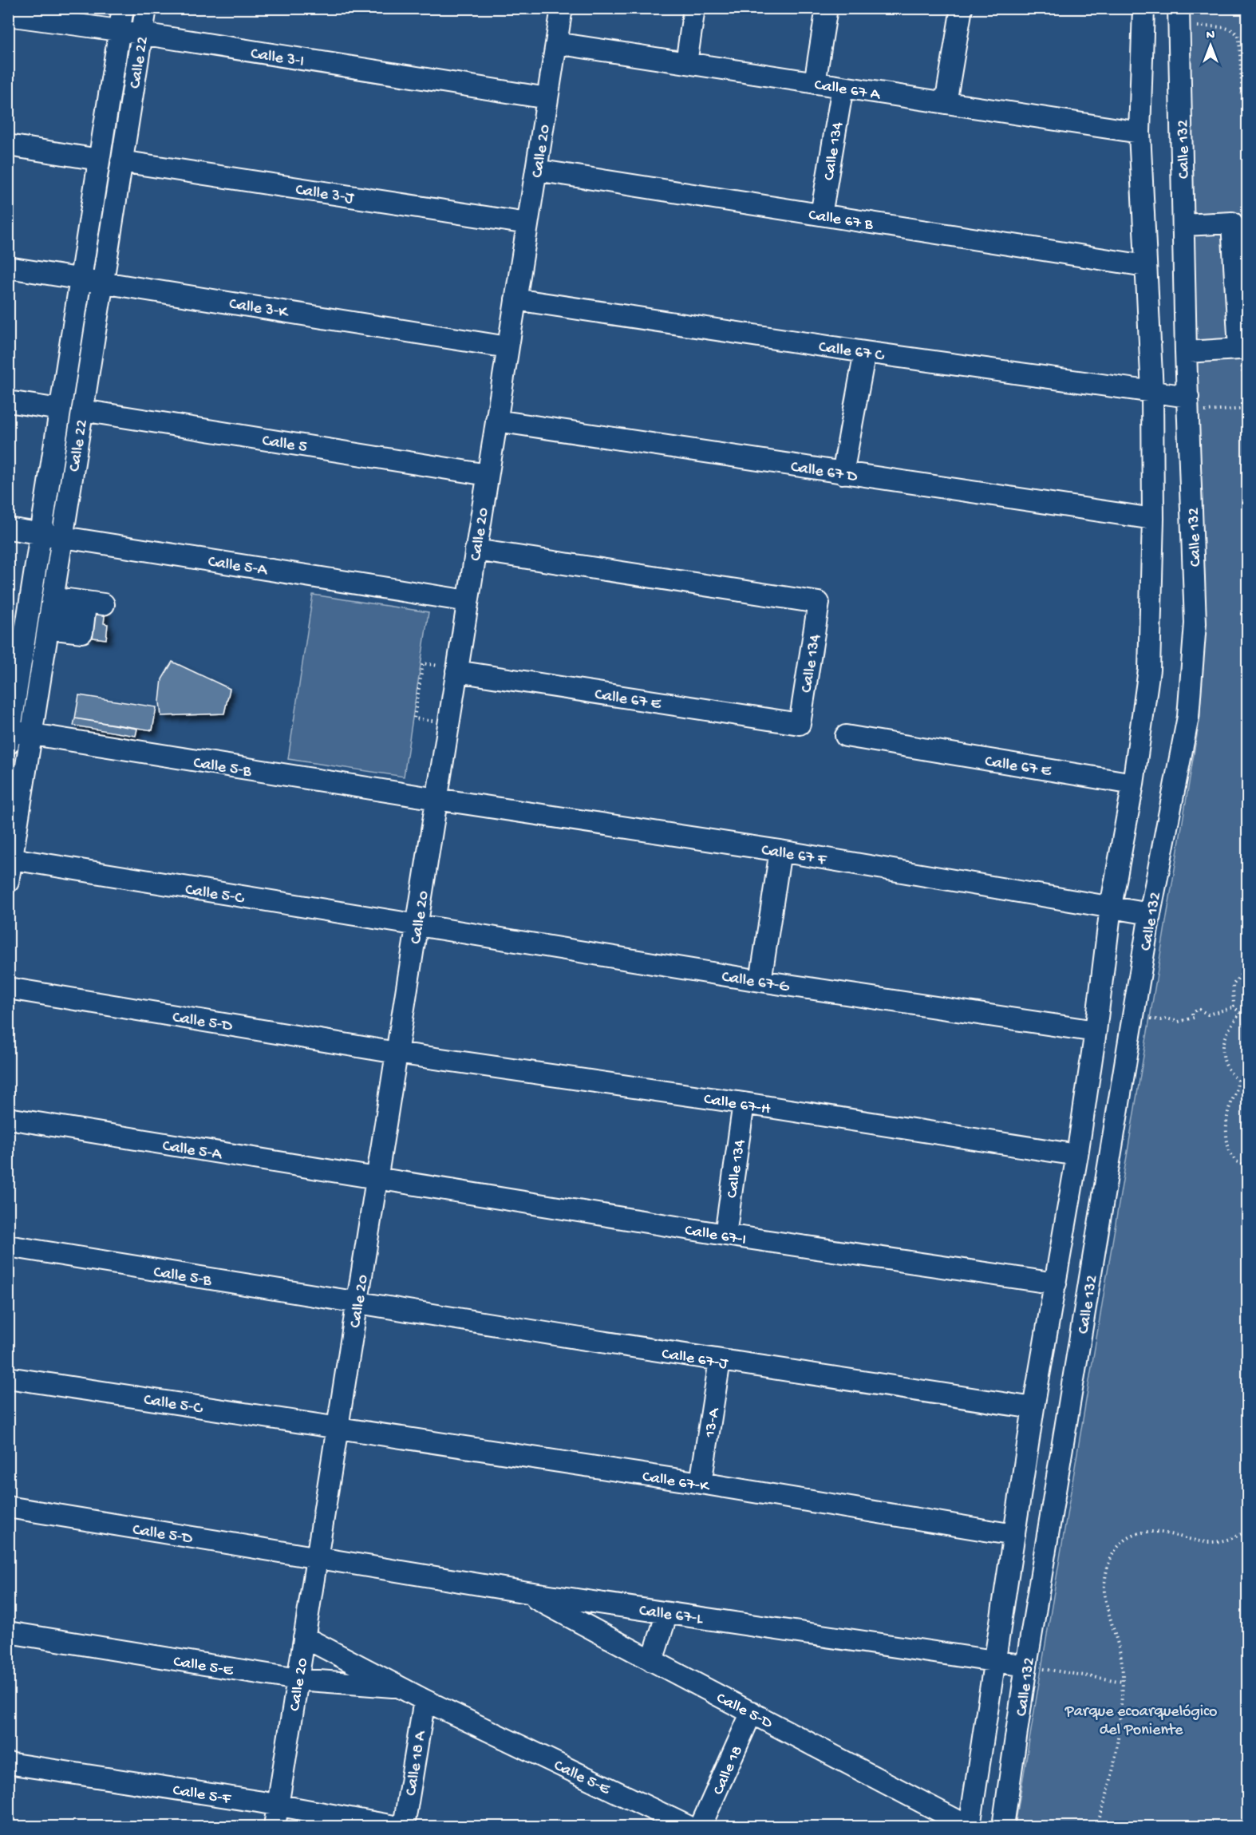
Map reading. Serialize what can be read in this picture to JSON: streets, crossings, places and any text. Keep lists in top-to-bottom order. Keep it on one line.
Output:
{"streets":{"street":["Calle 3-I","Calle 22","Calle 67 A","Calle 132","Calle 20","Calle 134","Calle 3-J","Calle 67 B","Calle 3-K","Calle 67 C","Calle 5","Calle 67 D","Calle 5-A","Calle 67 E","Calle 5-B","Calle 67 F","Calle 5-C","Calle 67-G","Calle 5-D","Calle 67-H","Calle 67-I","Calle 67-J","13-A","Calle 67-K","Calle 67-L","Calle 5-E","Calle 18 A","Calle 18","Calle 5-F"]},"crossings":[["Calle 3-I","Calle 22"],["Calle 3-I","Calle 20"],["Calle 22","Calle 3-J"],["Calle 22","Calle 3-K"],["Calle 22","Calle 5"],["Calle 22","Calle 5-A"],["Calle 22","Calle 5-B"],["Calle 22","Calle 5-C"],["Calle 67 A","Calle 20"],["Calle 67 A","Calle 134"],["Calle 132","Calle 67 C"],["Calle 132","Calle 67 F"],["Calle 132","Calle 67-L"],["Calle 20","Calle 134"],["Calle 20","Calle 3-J"],["Calle 20","Calle 67 B"],["Calle 20","Calle 3-K"],["Calle 20","Calle 67 C"],["Calle 20","Calle 5"],["Calle 20","Calle 67 D"],["Calle 20","Calle 5-A"],["Calle 20","Calle 67 E"],["Calle 20","Calle 5-B"],["Calle 20","Calle 67 F"],["Calle 20","Calle 5-C"],["Calle 20","Calle 67-G"],["Calle 20","Calle 5-D"],["Calle 20","Calle 67-H"],["Calle 20","Calle 67-I"],["Calle 20","Calle 67-J"],["Calle 20","Calle 67-K"],["Calle 20","Calle 67-L"],["Calle 20","Calle 5-E"],["Calle 20","Calle 5-F"],["Calle 134","Calle 67 B"],["Calle 134","Calle 67 E"],["Calle 134","Calle 67-H"],["Calle 134","Calle 67-I"],["Calle 5-A","Calle 67-I"],["Calle 5-B","Calle 67 F"],["Calle 5-B","Calle 67-J"],["Calle 5-C","Calle 67-G"],["Calle 5-C","Calle 67-K"],["Calle 5-D","Calle 67-H"],["Calle 5-D","Calle 67-L"],["Calle 5-D","Calle 18"],["Calle 67-J","13-A"],["13-A","Calle 67-K"],["Calle 5-E","Calle 18 A"]],"parks":["Parque ecoarquelógico del Poniente"],"north":"top"}
